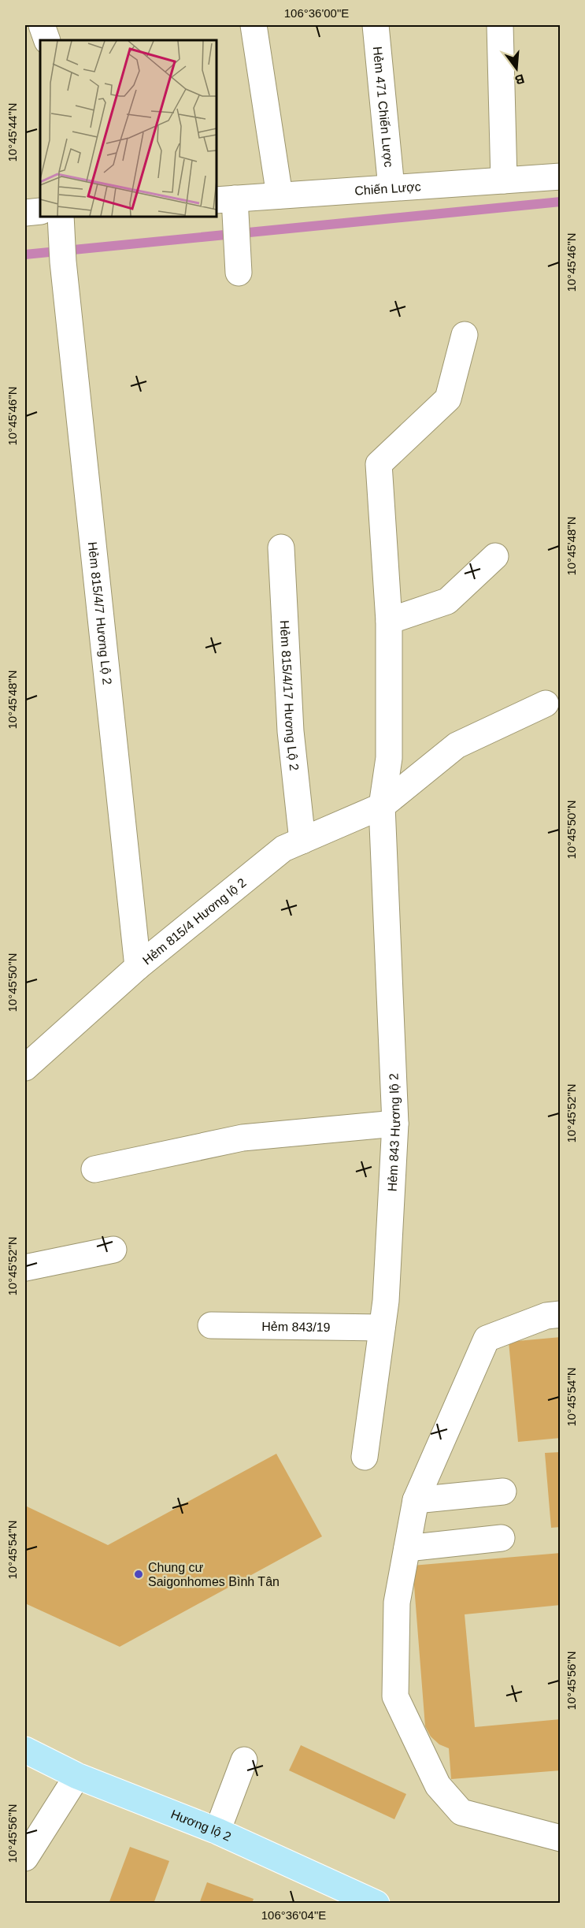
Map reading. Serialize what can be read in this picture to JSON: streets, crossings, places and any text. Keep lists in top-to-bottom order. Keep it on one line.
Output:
{"streets":{"main road":["Hương lộ 2"],"street":["Hẻm 471 Chiến Lược","Chiến Lược","Hẻm 815/4/7 Hương Lộ 2","Hẻm 815/4/17 Hương Lộ 2","Hẻm 815/4 Hương lộ 2","Hẻm 843 Hương lộ 2","Hẻm 843/19"]},"crossings":[["Hẻm 471 Chiến Lược","Chiến Lược"],["Hẻm 815/4/7 Hương Lộ 2","Hẻm 815/4 Hương lộ 2"],["Hẻm 815/4/17 Hương Lộ 2","Hẻm 815/4 Hương lộ 2"],["Hẻm 815/4 Hương lộ 2","Hẻm 843 Hương lộ 2"],["Hẻm 843 Hương lộ 2","Hẻm 843/19"]],"places":["Chung cư Saigonhomes Bình Tân"],"north":"bottom","coordinates":["106°36'00\"E","10°45'44\"N","10°45'46\"N","10°45'48\"N","10°45'50\"N","10°45'52\"N","10°45'54\"N","10°45'56\"N","106°36'04\"E"]}
